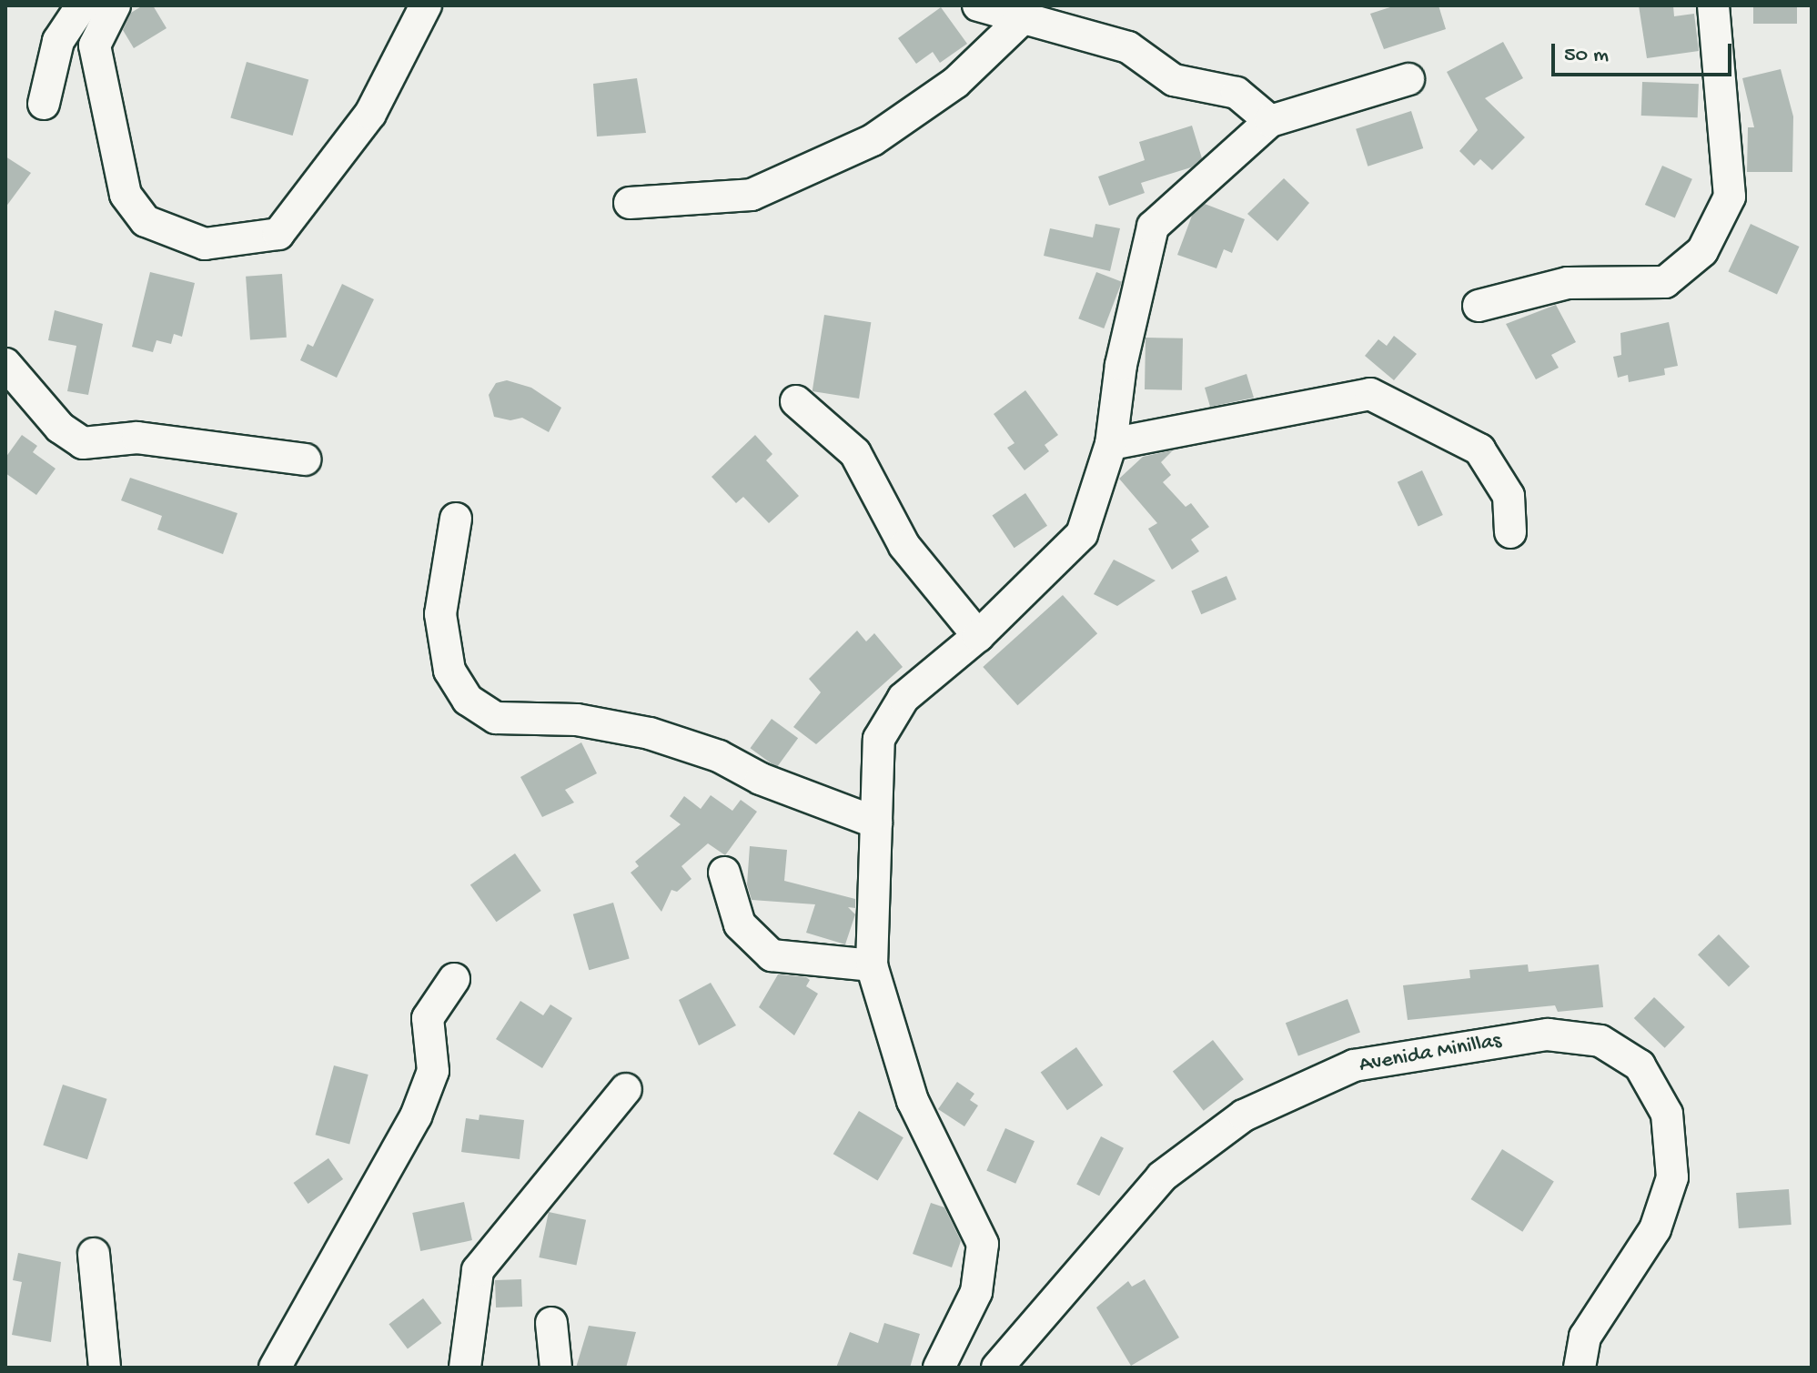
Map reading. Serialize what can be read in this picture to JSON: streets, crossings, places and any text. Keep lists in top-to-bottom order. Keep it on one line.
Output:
{"streets":{"street":["Avenida Minillas"]},"scale_bar":"50 m"}
